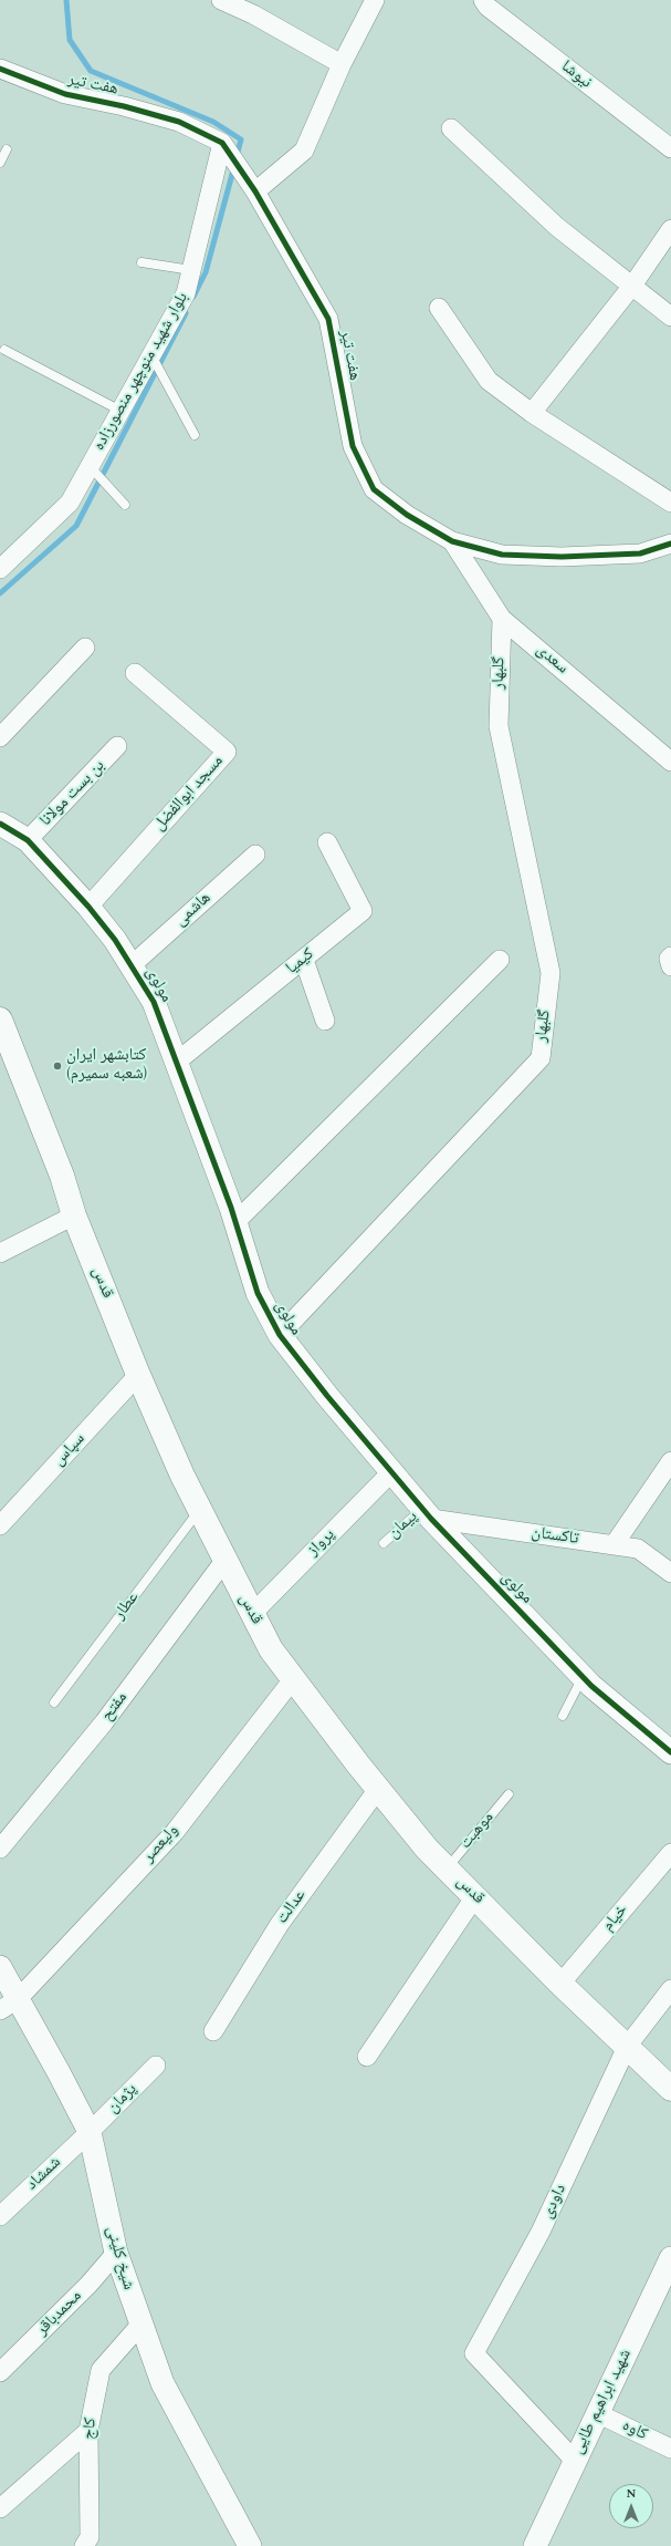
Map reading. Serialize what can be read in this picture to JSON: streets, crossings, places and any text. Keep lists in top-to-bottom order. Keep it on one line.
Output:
{"streets":{"main road":["قدس"],"street":["نیوشا","هفت تیر","بلوار شهید منوچهر منصورزاده","سعدی","گلبهار","بن بست مولانا","مسجد ابوالفضل","هاشمی","کیمیا","مولوی","سپاس","تاکستان","پرواز","مفتح","ولیعصر","عدالت","خیام","پژمان","شمشاد","داودی","شیخ کلینی","محمدباقر","شهید ابراهیم طایی","کاج","کاوه"],"lane":["پیمان","عطار","موهبت"]},"crossings":[["هفت تیر","بلوار شهید منوچهر منصورزاده"],["هفت تیر","سعدی"],["سعدی","گلبهار"],["گلبهار","مولوی"],["بن بست مولانا","مولوی"],["مسجد ابوالفضل","مولوی"],["هاشمی","مولوی"],["کیمیا","مولوی"],["مولوی","پیمان"],["مولوی","تاکستان"],["مولوی","پرواز"],["قدس","سپاس"],["قدس","پرواز"],["قدس","عطار"],["قدس","مفتح"],["قدس","موهبت"],["قدس","ولیعصر"],["قدس","عدالت"],["قدس","خیام"],["قدس","داودی"],["پیمان","تاکستان"],["ولیعصر","شیخ کلینی"],["پژمان","شمشاد"],["پژمان","شیخ کلینی"],["شمشاد","شیخ کلینی"],["داودی","شهید ابراهیم طایی"],["شیخ کلینی","محمدباقر"],["شیخ کلینی","کاج"],["شهید ابراهیم طایی","کاوه"]],"places":["کتابشهر ایران (شعبه سمیرم)"],"north":"top"}
